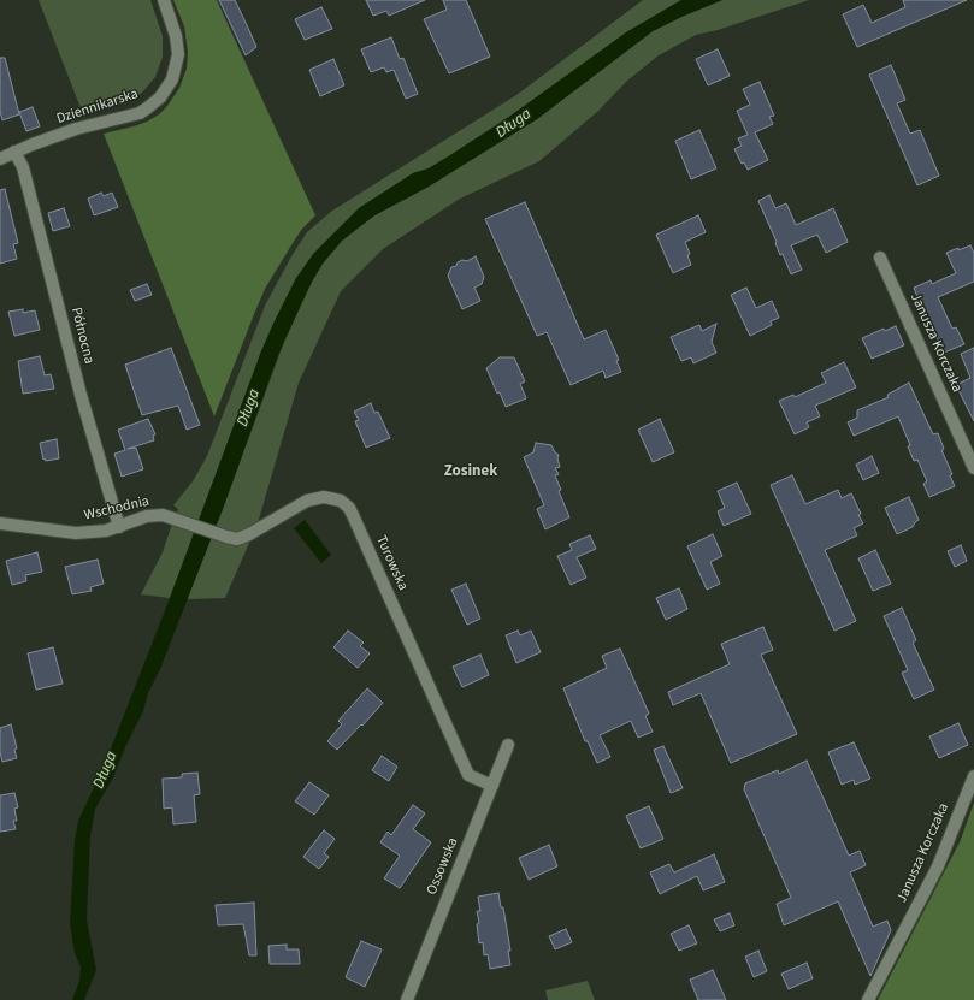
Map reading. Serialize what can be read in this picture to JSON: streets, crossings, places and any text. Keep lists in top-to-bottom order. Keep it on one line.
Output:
{"streets":{"street":["Dziennikarska","Północna","Janusza Korczaka","Wschodnia","Turowska","Ossowska"]},"crossings":[["Dziennikarska","Północna"],["Północna","Wschodnia"],["Wschodnia","Turowska"],["Turowska","Ossowska"]],"districts":["Zosinek"],"water":["Długa"]}
